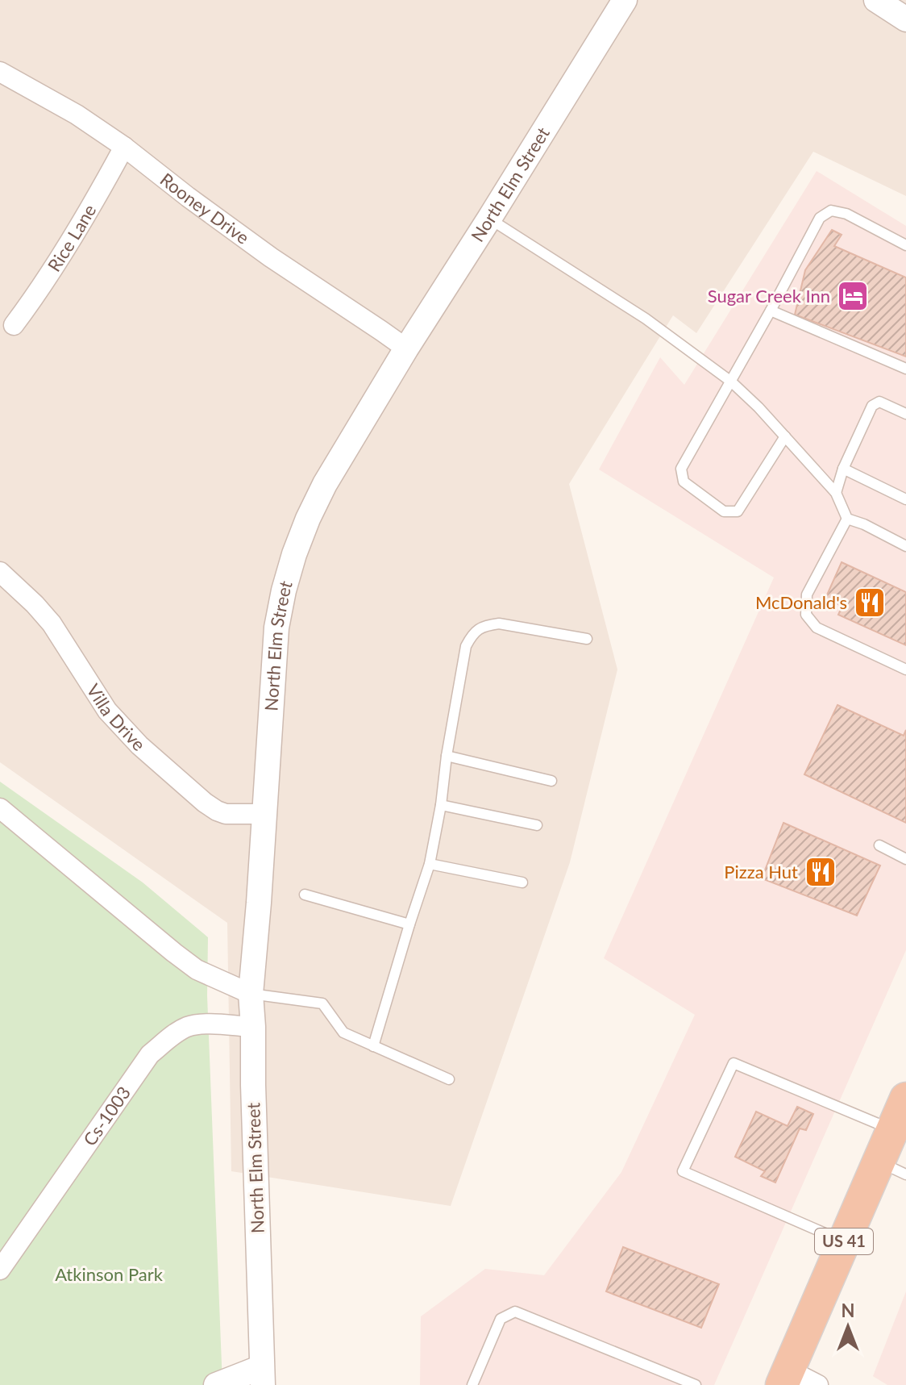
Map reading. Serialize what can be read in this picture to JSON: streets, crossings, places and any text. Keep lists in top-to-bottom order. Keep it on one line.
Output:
{"streets":{"highway":["US 41"],"street":["North Elm Street","Rooney Drive","Rice Lane","Villa Drive","Cs-1003"]},"crossings":[["North Elm Street","Rooney Drive"],["North Elm Street","Villa Drive"],["North Elm Street","Cs-1003"],["Rooney Drive","Rice Lane"]],"parks":["Atkinson Park"],"places":{"hotel":["Sugar Creek Inn"],"restaurant":["McDonald's","Pizza Hut"]},"north":"top"}
